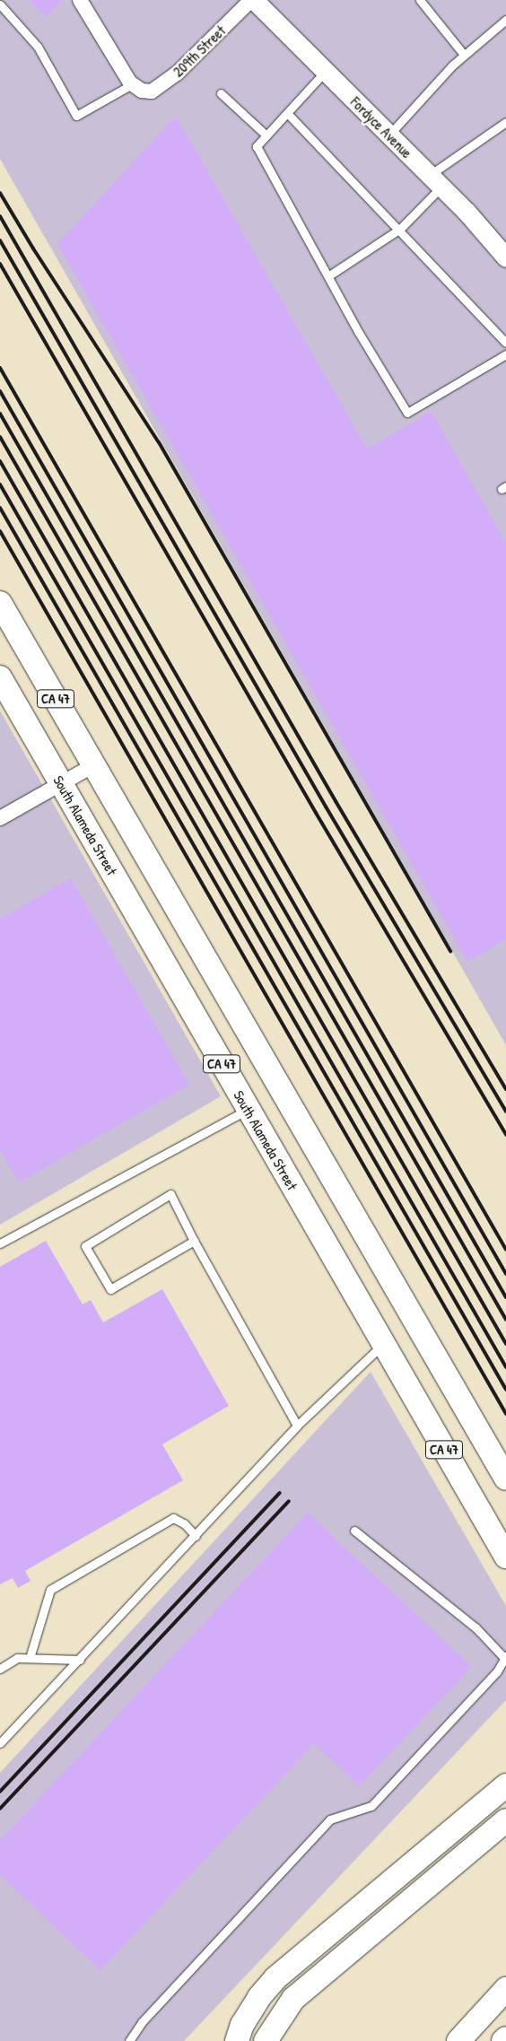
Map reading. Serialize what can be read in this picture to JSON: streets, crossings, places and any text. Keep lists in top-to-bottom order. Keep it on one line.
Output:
{"streets":{"main road":["CA 47","South Alameda Street"],"street":["209th Street","Fordyce Avenue"]},"crossings":[["209th Street","Fordyce Avenue"]]}
